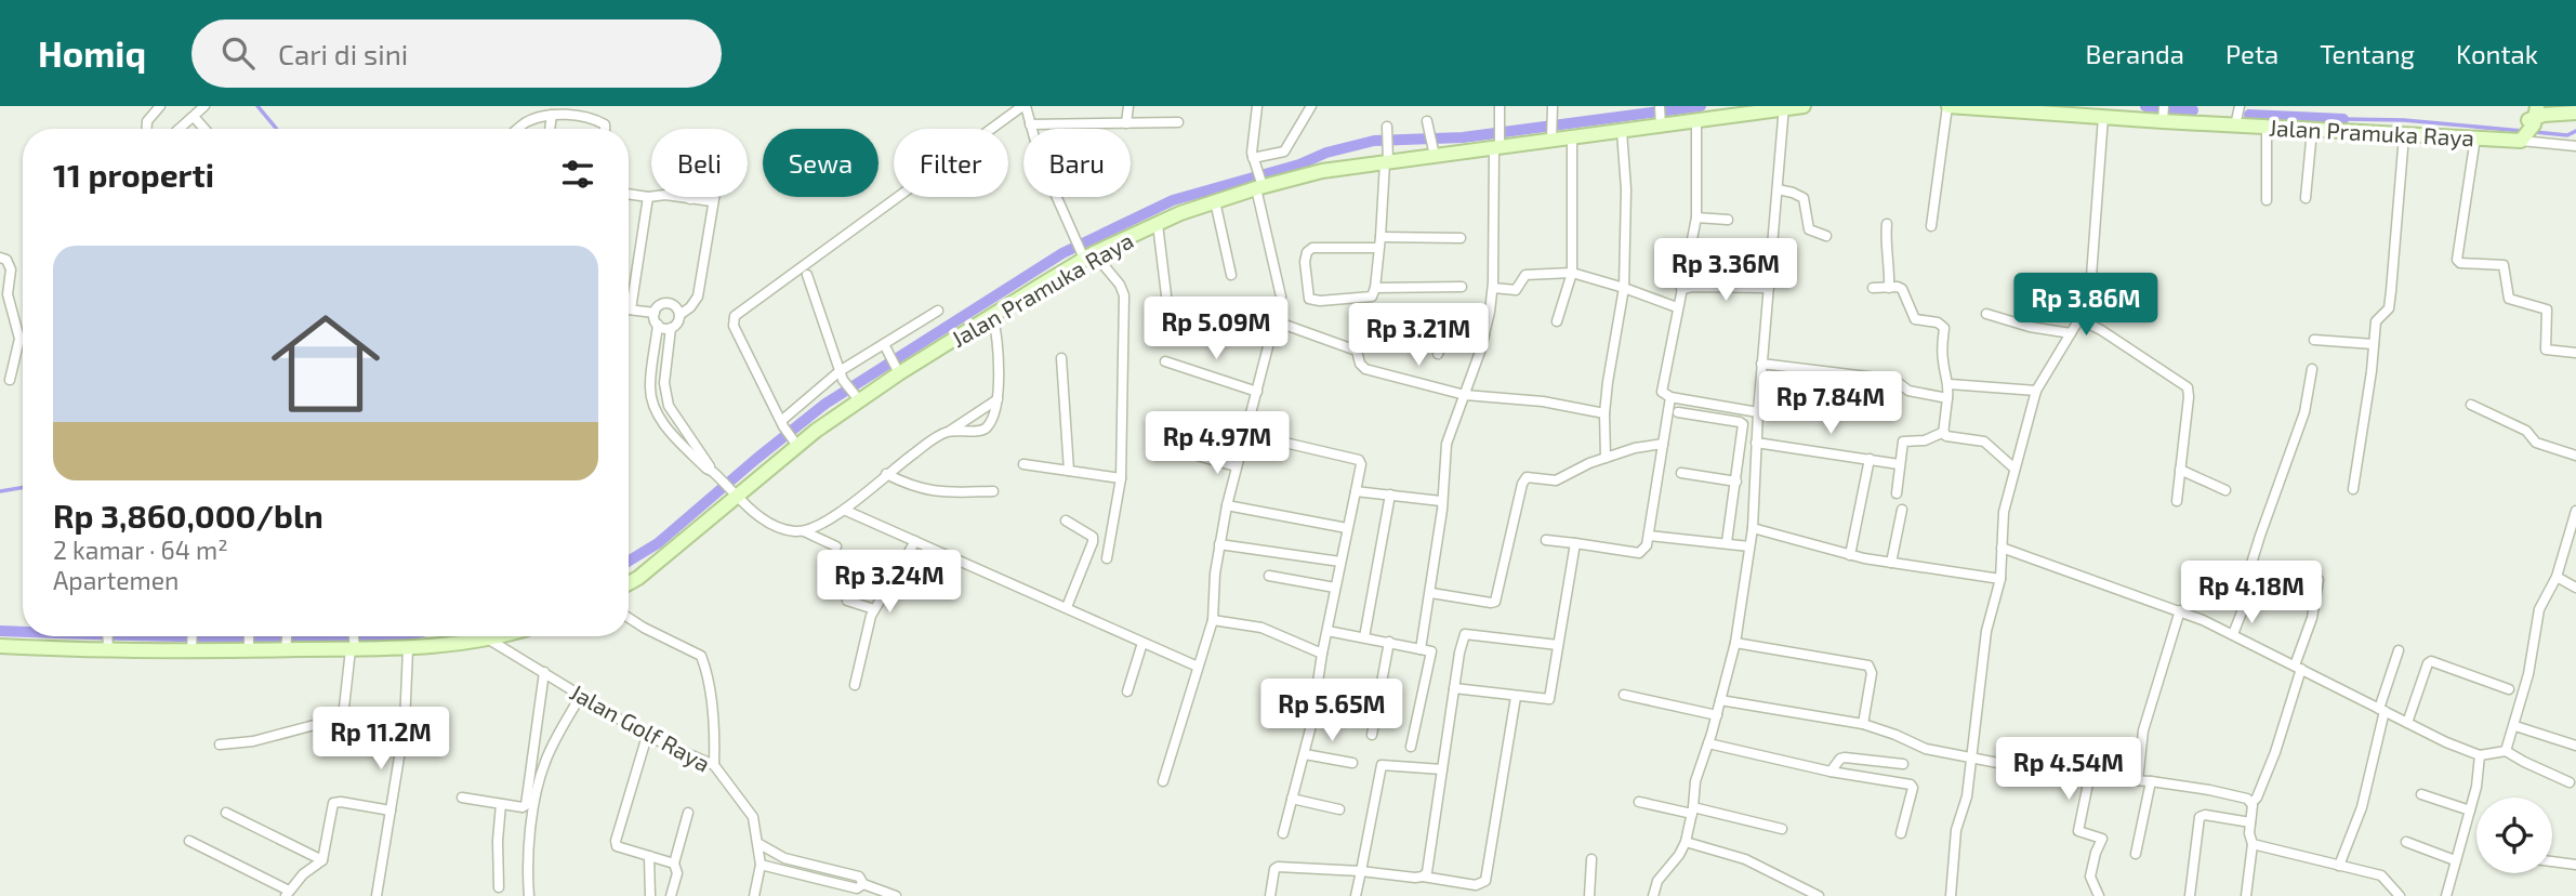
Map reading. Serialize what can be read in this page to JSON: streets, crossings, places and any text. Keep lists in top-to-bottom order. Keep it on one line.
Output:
{"streets":{"street":["Jalan Pramuka Raya","Jalan Golf Raya"]},"page":{"header":"Homiq","search":"Cari di sini","nav":["Beranda","Peta","Tentang","Kontak"],"chip":["Beli","Sewa","Filter","Baru"],"heading":"11 properti","list":[{"name":"Rp 3,860,000/bln","note":"2 kamar · 64 m² · Apartemen"}],"price":["Rp 3.36M","Rp 3.86M","Rp 5.09M","Rp 3.21M","Rp 7.84M","Rp 4.97M","Rp 3.24M","Rp 4.18M","Rp 5.65M","Rp 11.2M","Rp 4.54M"]}}
